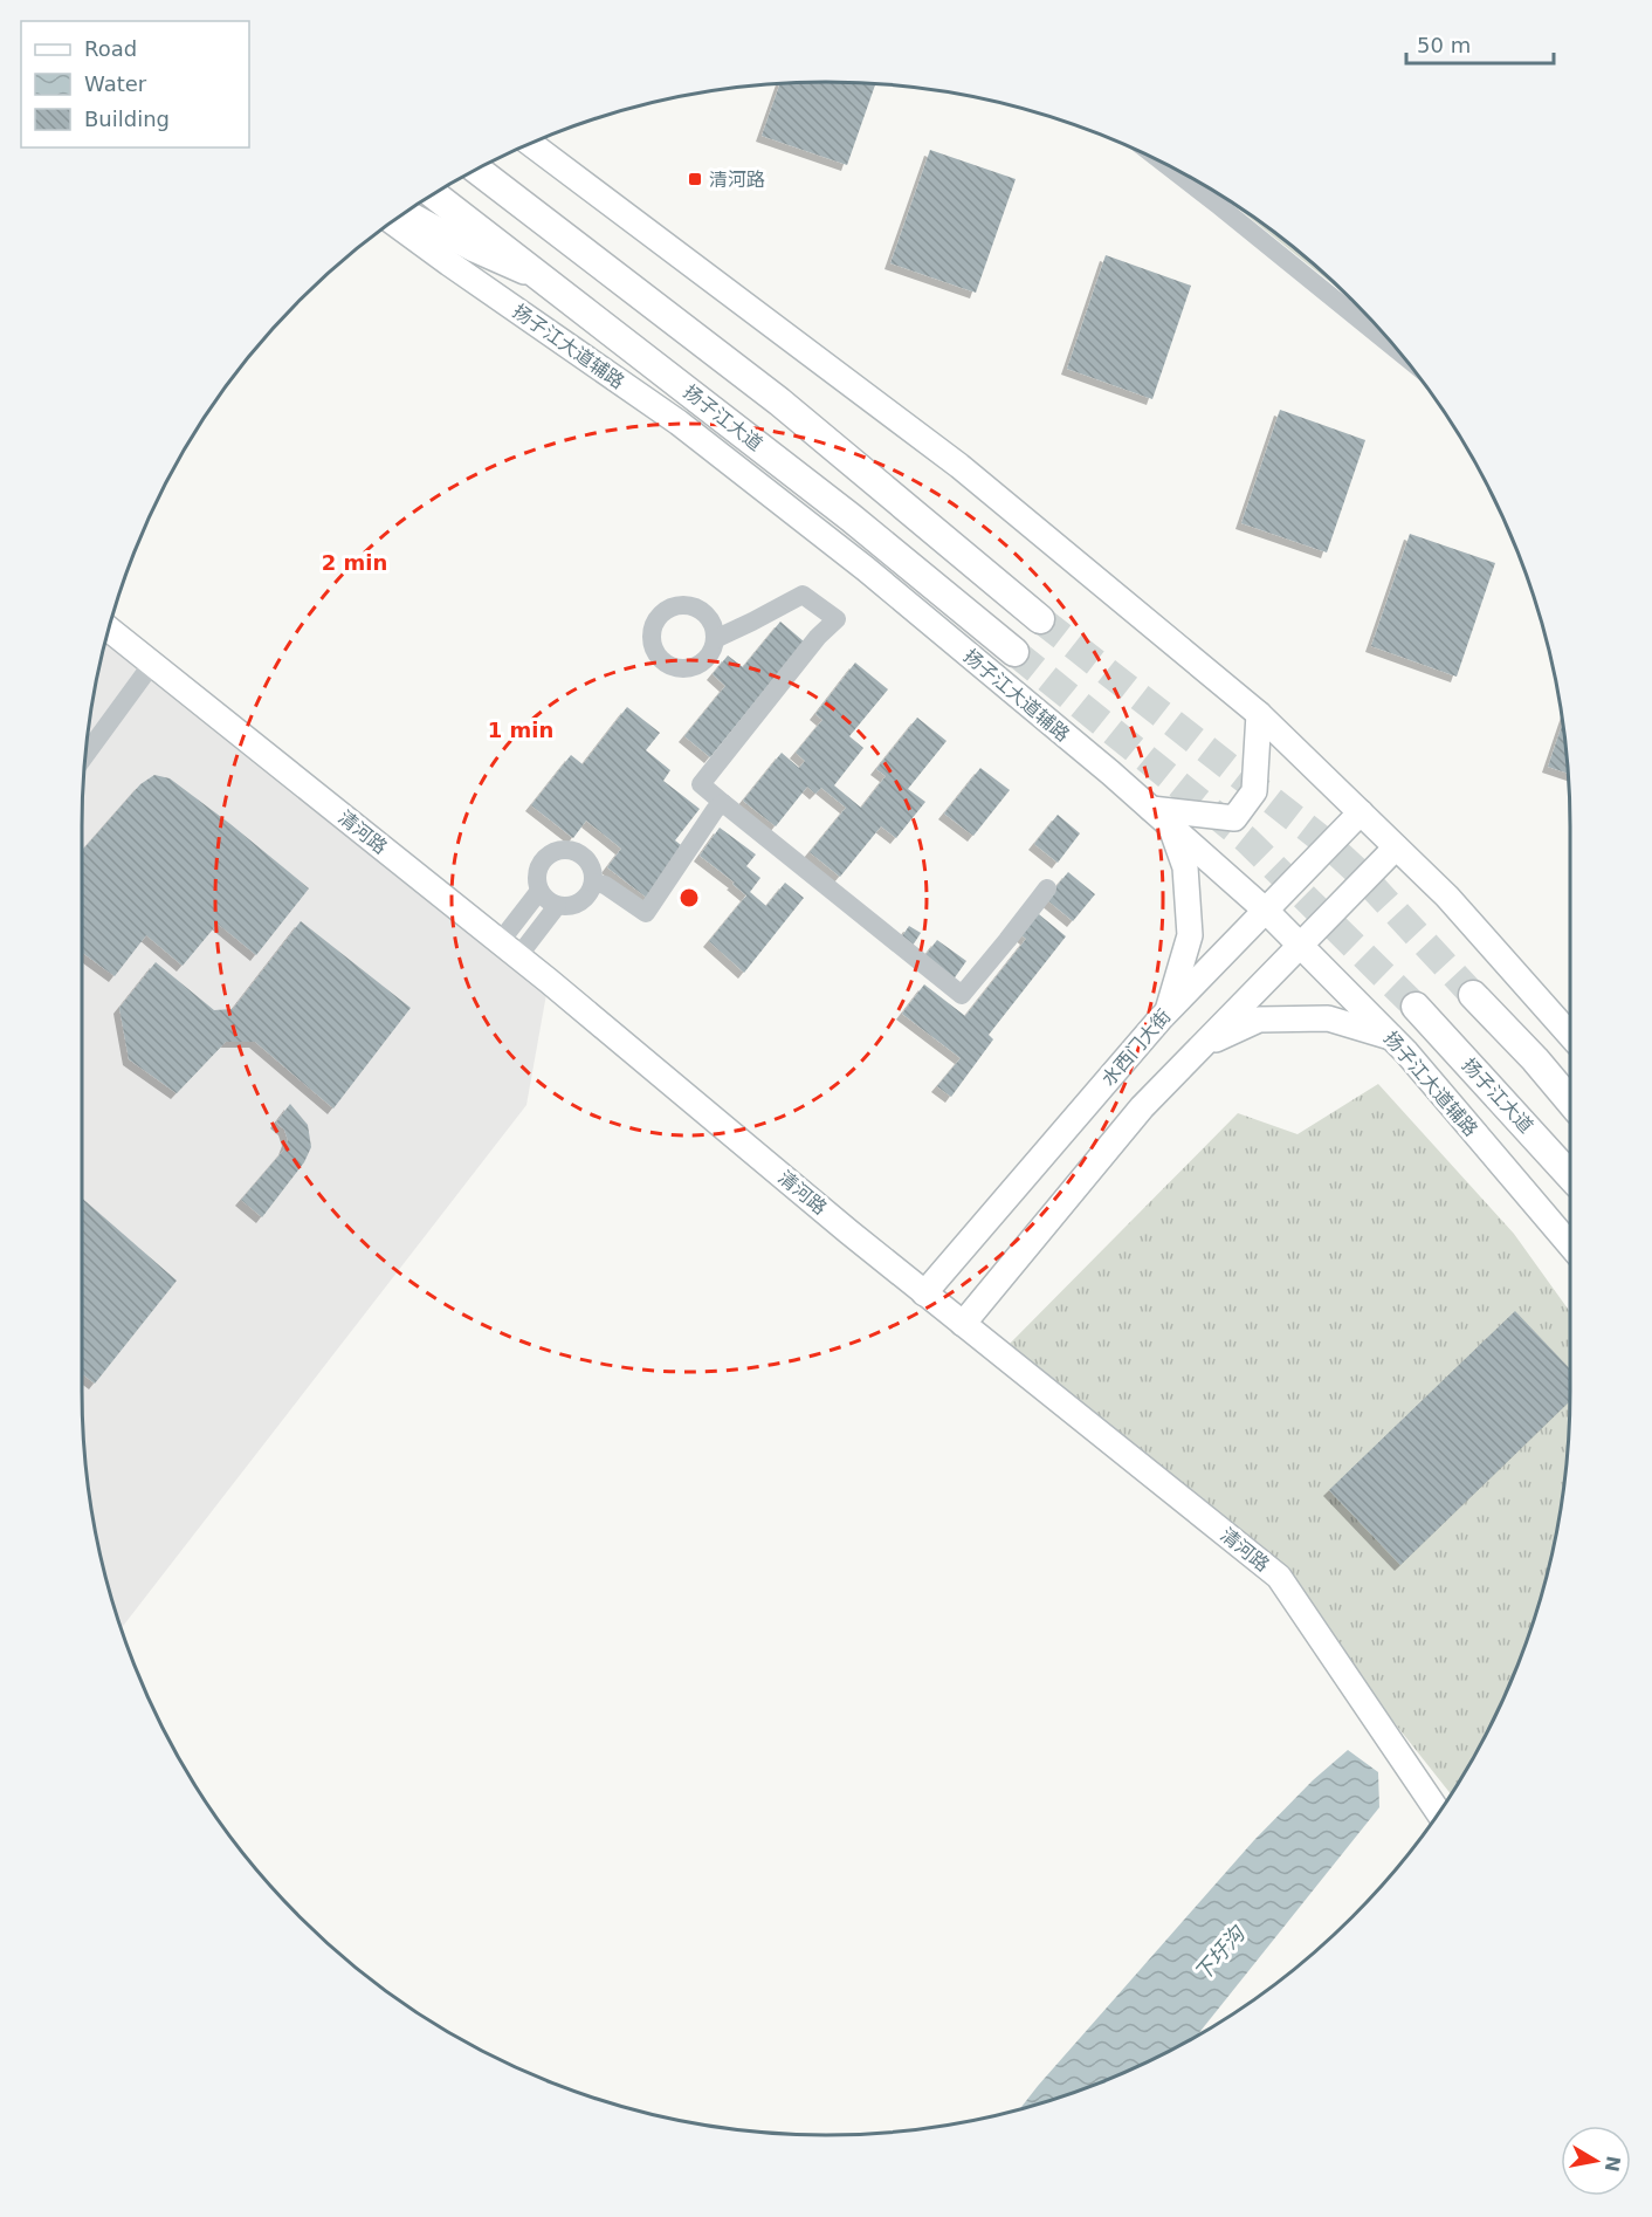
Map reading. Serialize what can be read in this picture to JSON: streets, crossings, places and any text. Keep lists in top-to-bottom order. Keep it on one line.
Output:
{"streets":{"highway":["扬子江大道"],"main road":["扬子江大道辅路","清河路","水西门大街"]},"crossings":[["扬子江大道辅路","水西门大街"],["清河路","水西门大街"]],"water":["下圩沟"],"places":{"transit":["清河路"]},"legend":["Road","Water","Building"],"scale_bar":"50 m","north":"right","rings":["2 min","1 min"]}
